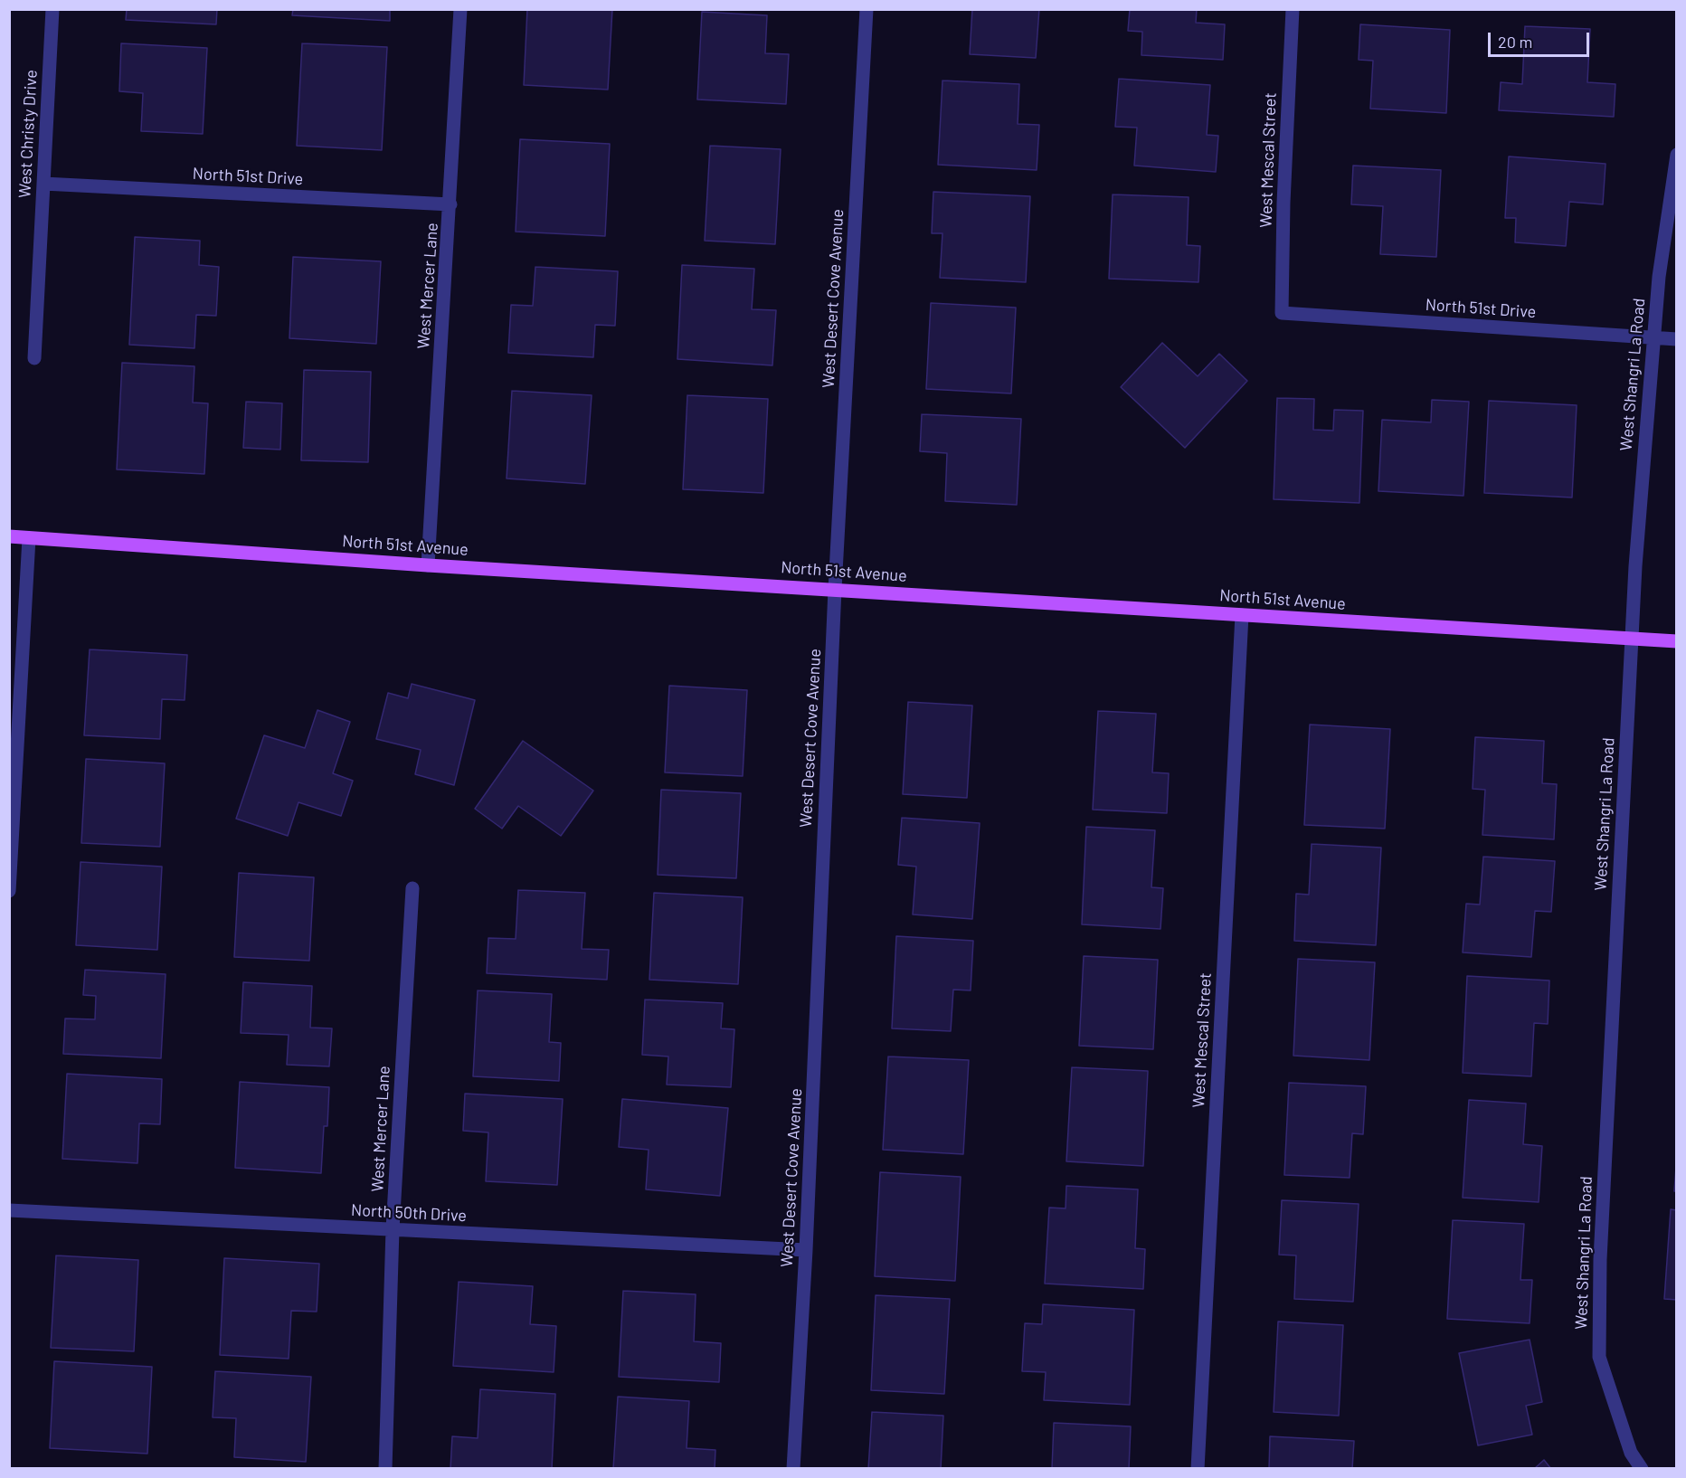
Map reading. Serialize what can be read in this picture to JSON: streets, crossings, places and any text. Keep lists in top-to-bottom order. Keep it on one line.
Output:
{"streets":{"main road":["North 51st Avenue"],"street":["West Christy Drive","West Mescal Street","North 51st Drive","West Mercer Lane","West Desert Cove Avenue","West Shangri La Road","North 50th Drive"]},"crossings":[["West Christy Drive","North 51st Drive"],["West Mescal Street","North 51st Drive"],["West Mescal Street","North 51st Avenue"],["North 51st Drive","West Mercer Lane"],["North 51st Drive","West Shangri La Road"],["West Mercer Lane","North 51st Avenue"],["West Mercer Lane","North 50th Drive"],["West Desert Cove Avenue","North 51st Avenue"],["West Desert Cove Avenue","North 50th Drive"],["West Shangri La Road","North 51st Avenue"]],"scale_bar":"20 m"}
